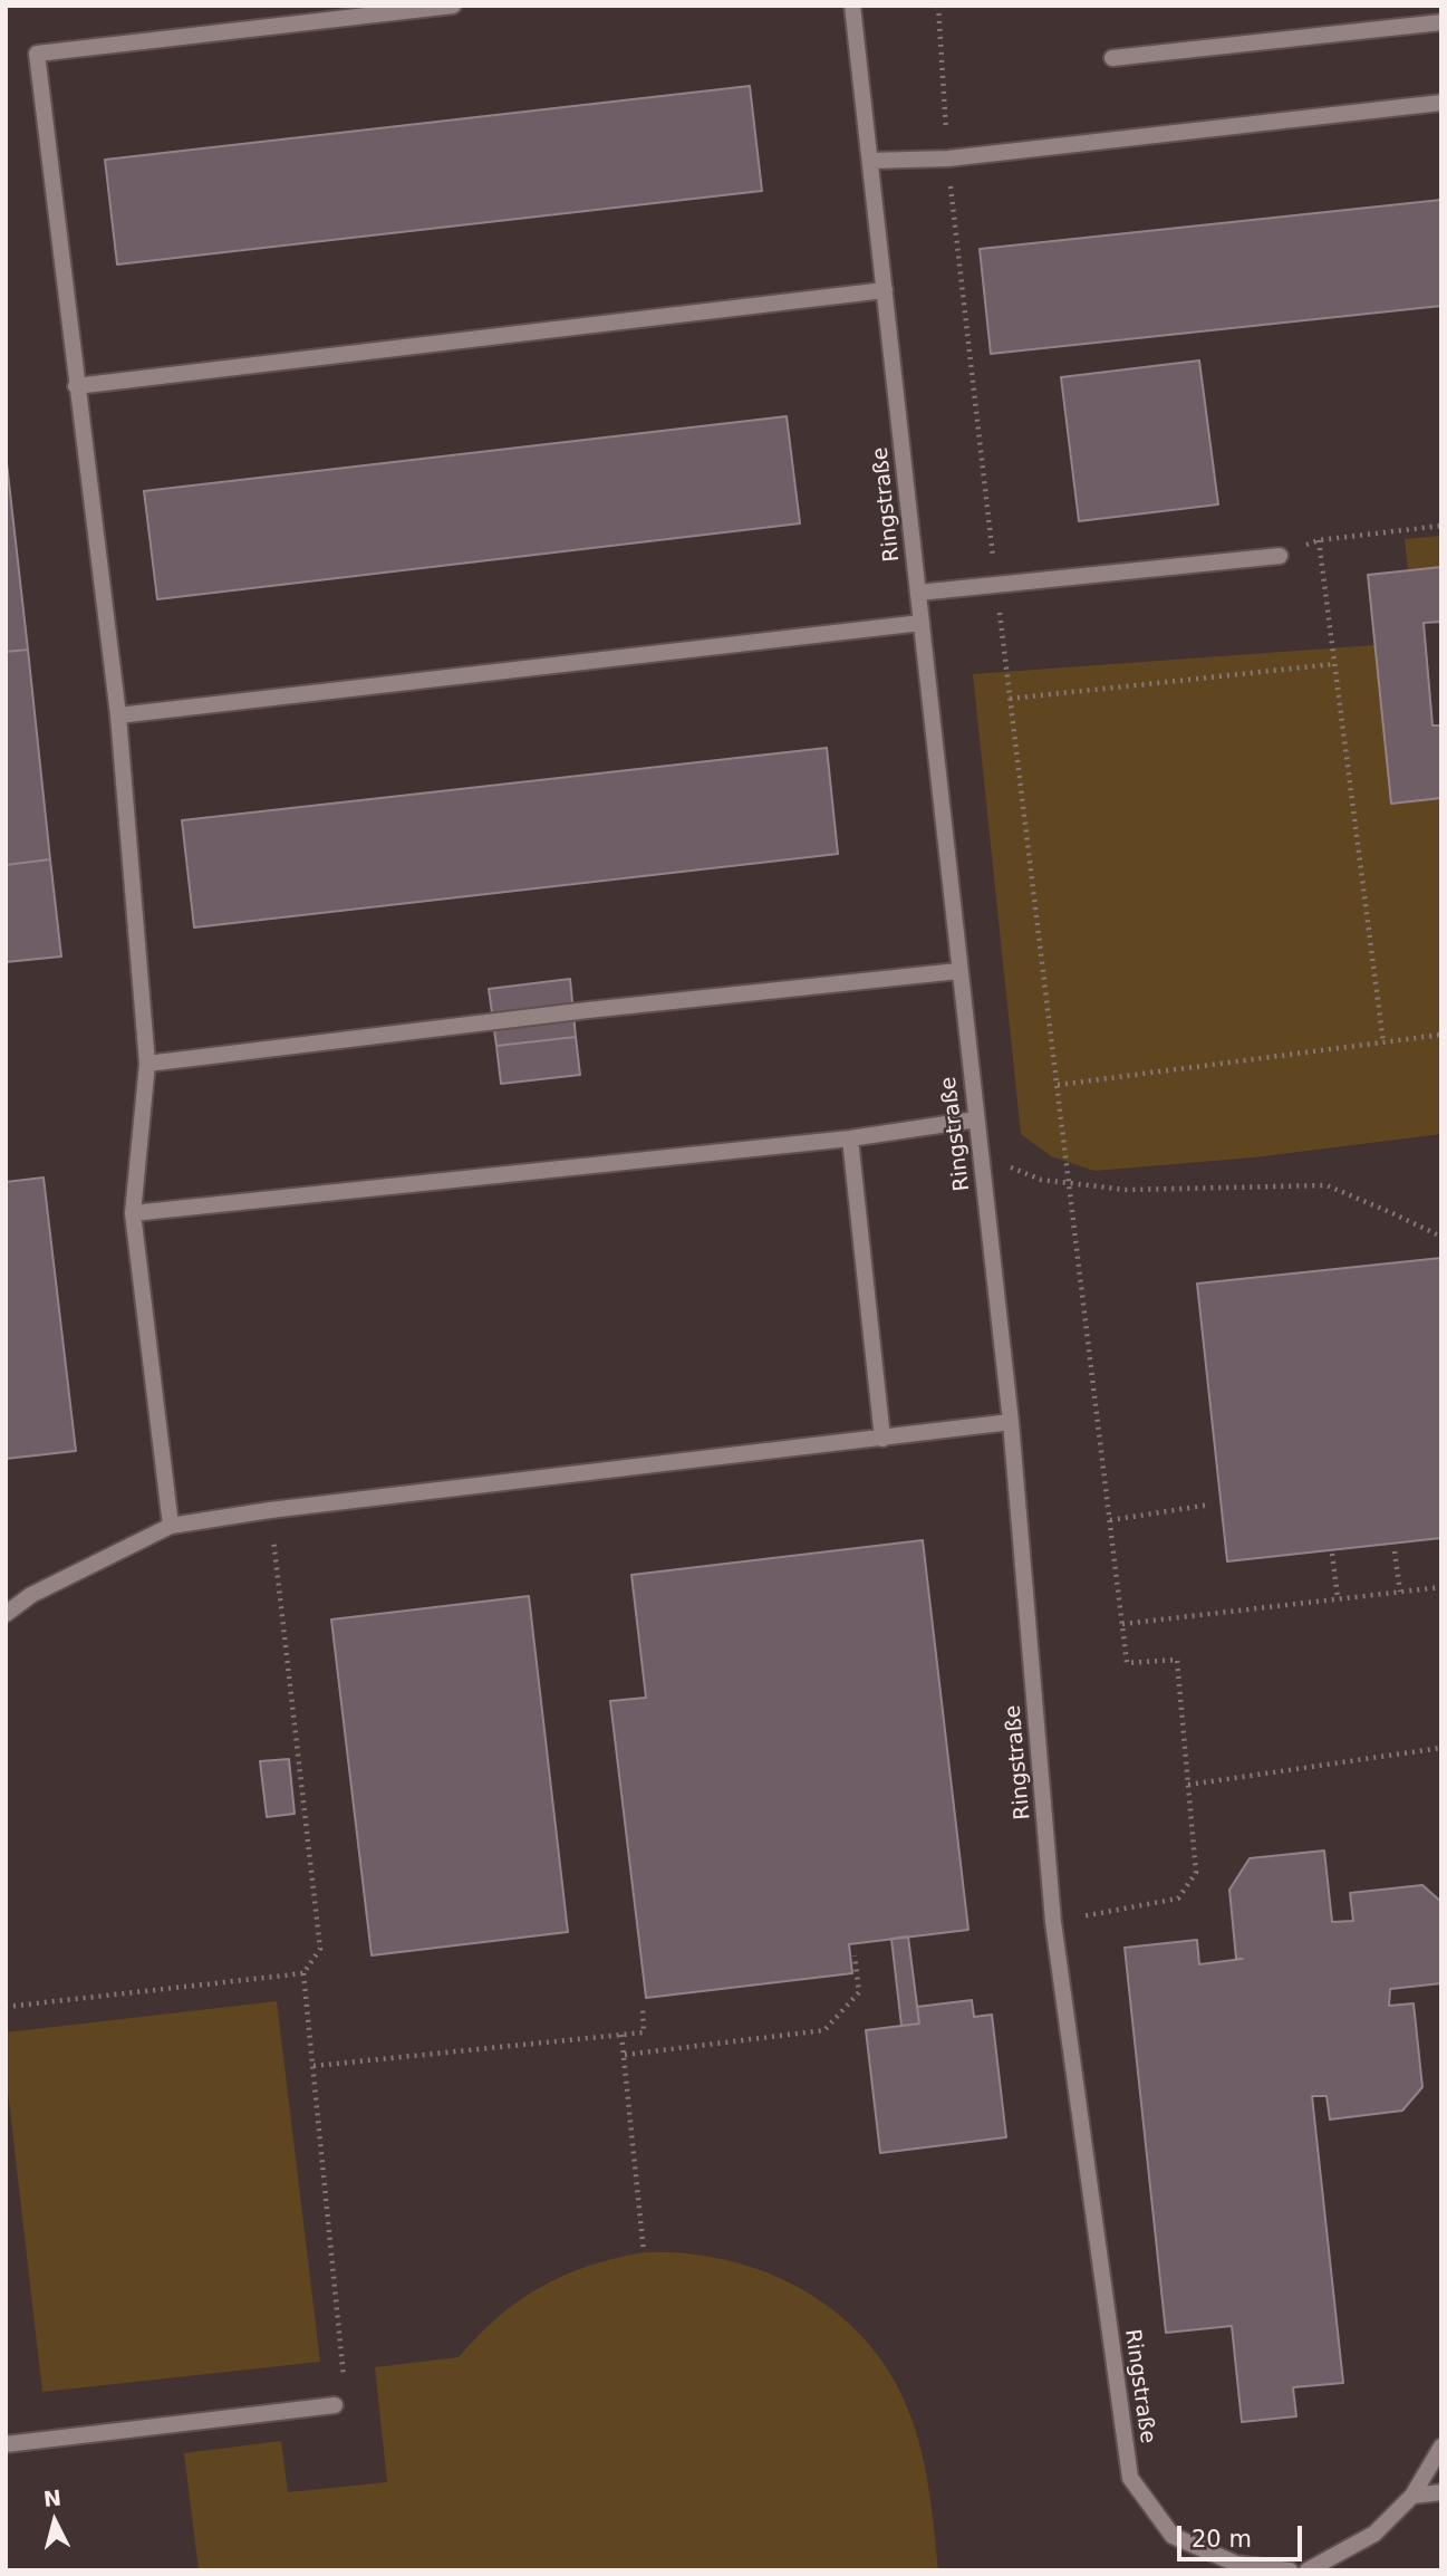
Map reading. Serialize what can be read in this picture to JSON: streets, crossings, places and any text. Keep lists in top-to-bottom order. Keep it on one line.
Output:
{"streets":{"lane":["Ringstraße"]},"scale_bar":"20 m","north":"top"}
